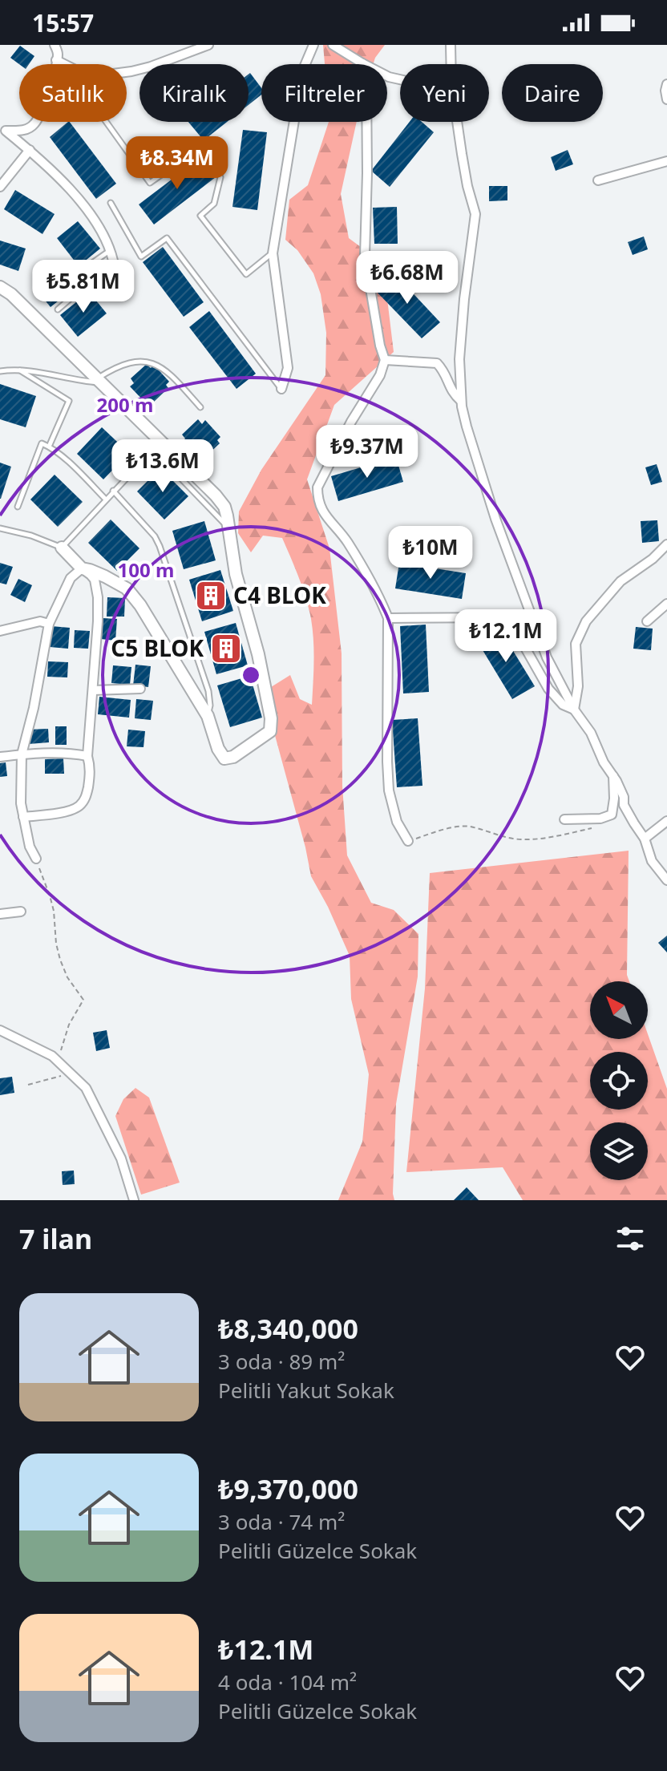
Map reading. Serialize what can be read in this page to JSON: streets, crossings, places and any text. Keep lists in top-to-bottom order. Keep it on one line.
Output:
{"places":{"building":["C4 BLOK","C5 BLOK"]},"north":"top left","page":{"status":"15:57","chip":["Satılık","Kiralık","Filtreler","Yeni","Daire"],"price":["₺8.34M","₺6.68M","₺5.81M","₺9.37M","₺13.6M","₺10M","₺12.1M"],"heading":"7 ilan","list":[{"name":"₺8,340,000","note":"3 oda · 89 m² · Pelitli Yakut Sokak"},{"name":"₺9,370,000","note":"3 oda · 74 m² · Pelitli Güzelce Sokak"},{"name":"₺12.1M","note":"4 oda · 104 m² · Pelitli Güzelce Sokak"}]},"rings":["200 m","100 m"]}
